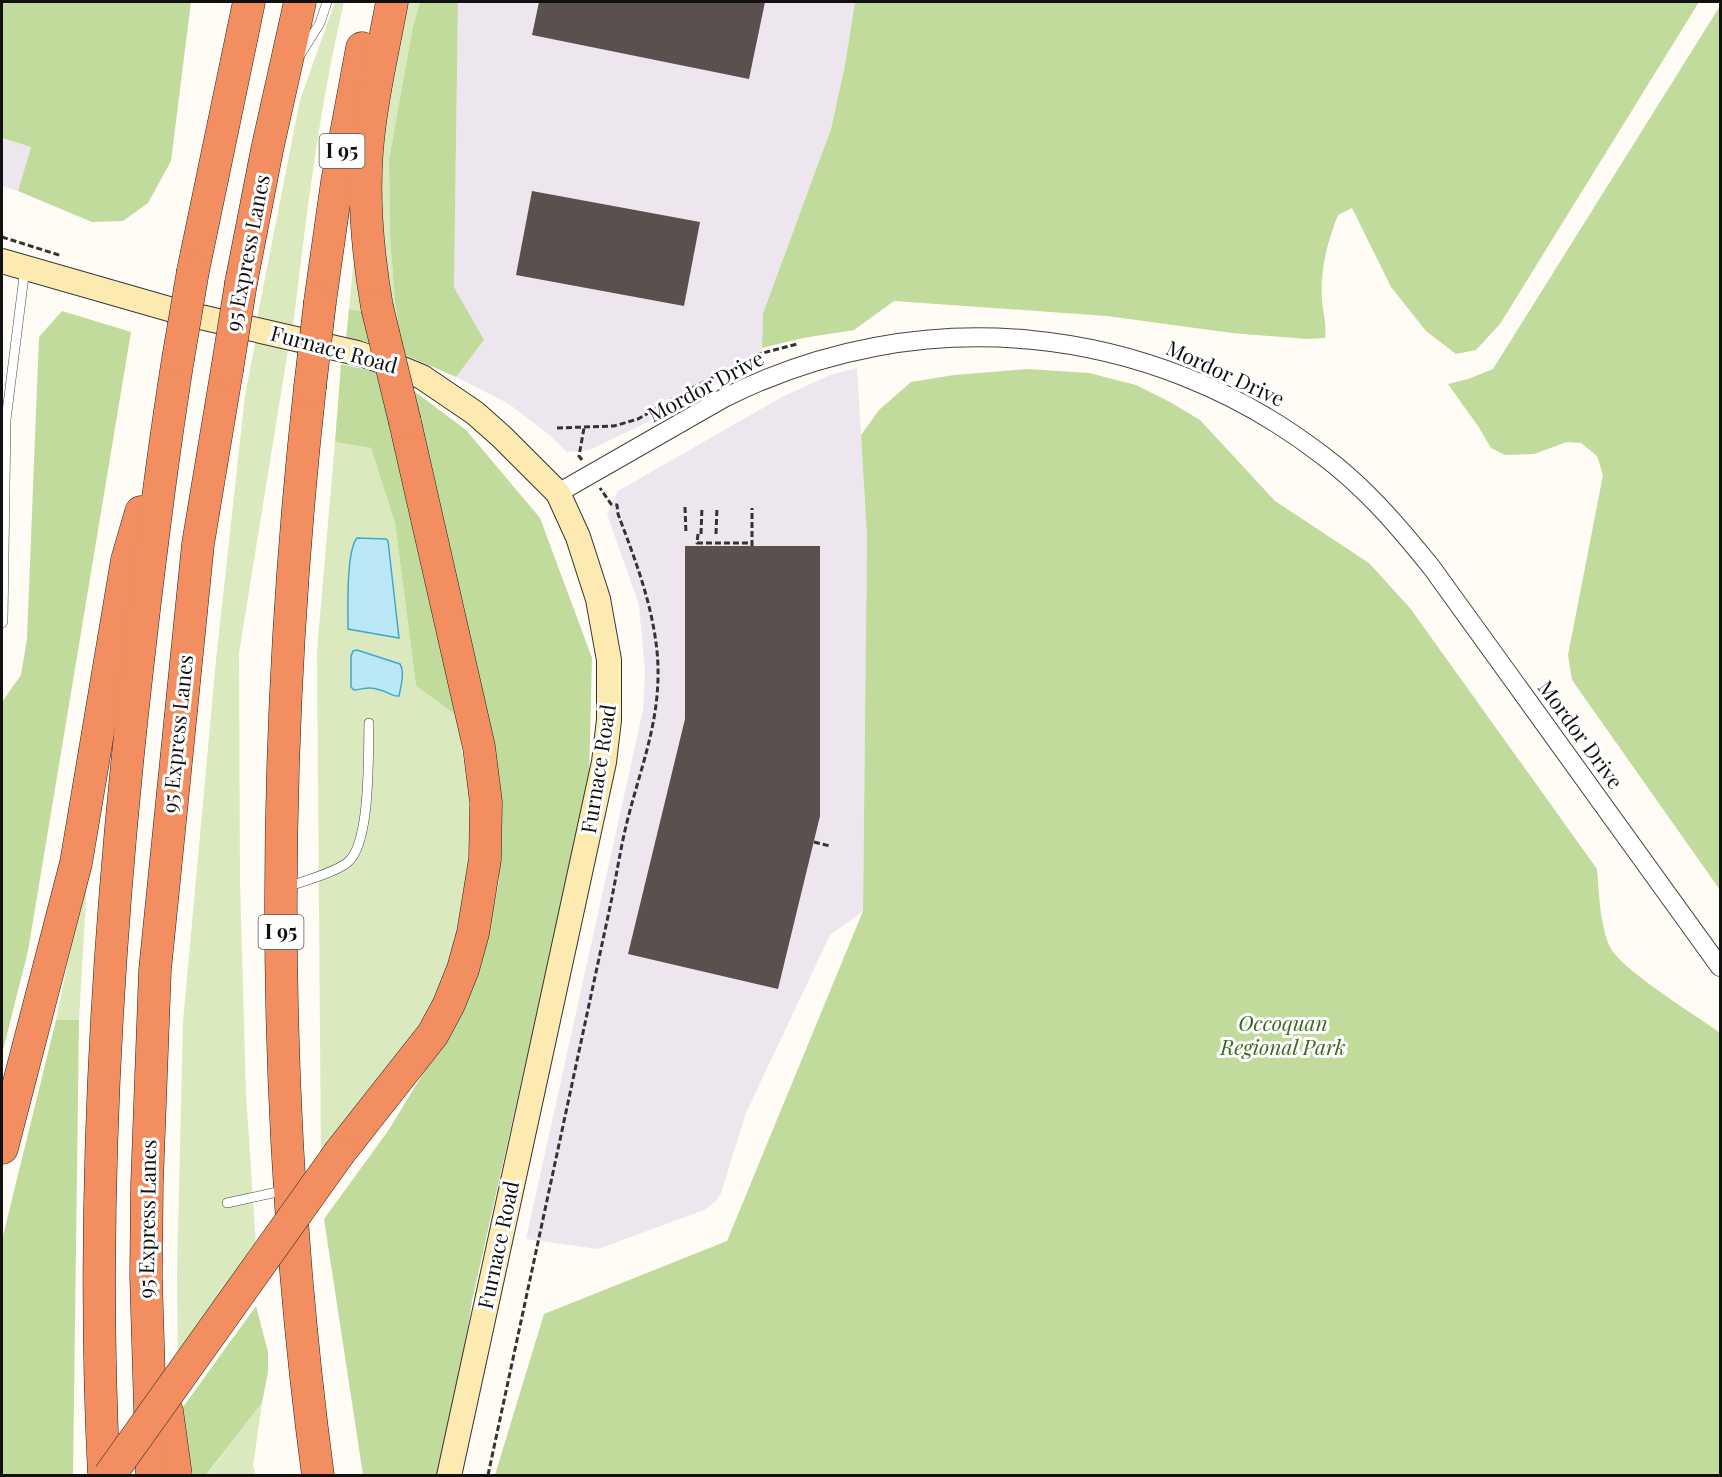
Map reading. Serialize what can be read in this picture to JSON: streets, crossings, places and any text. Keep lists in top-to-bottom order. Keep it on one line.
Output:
{"streets":{"highway":["I 95","95 Express Lanes"],"main road":["Furnace Road"],"street":["Mordor Drive"]},"crossings":[["Furnace Road","Mordor Drive"]],"parks":["Occoquan Regional Park"]}
